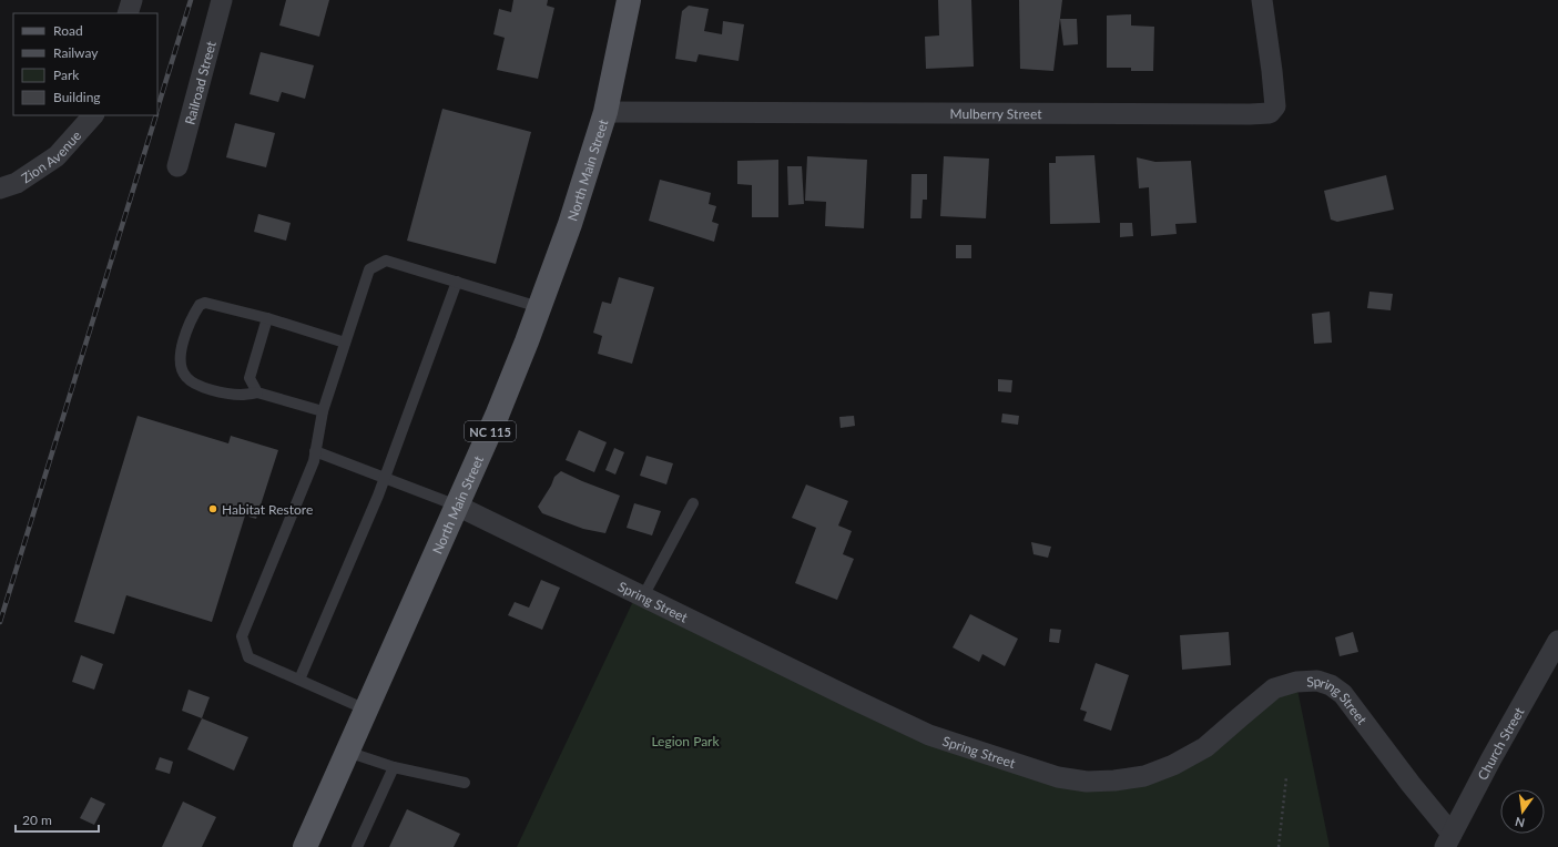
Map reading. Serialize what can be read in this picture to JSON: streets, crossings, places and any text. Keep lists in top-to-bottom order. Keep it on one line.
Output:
{"streets":{"main road":["North Main Street","NC 115"],"street":["Railroad Street","Mulberry Street","Zion Avenue","Spring Street","Church Street"]},"crossings":[["Mulberry Street","North Main Street"],["North Main Street","Spring Street"],["Spring Street","Church Street"]],"parks":["Legion Park"],"places":["Habitat Restore"],"legend":["Road","Railway","Park","Building"],"scale_bar":"20 m","north":"bottom"}
